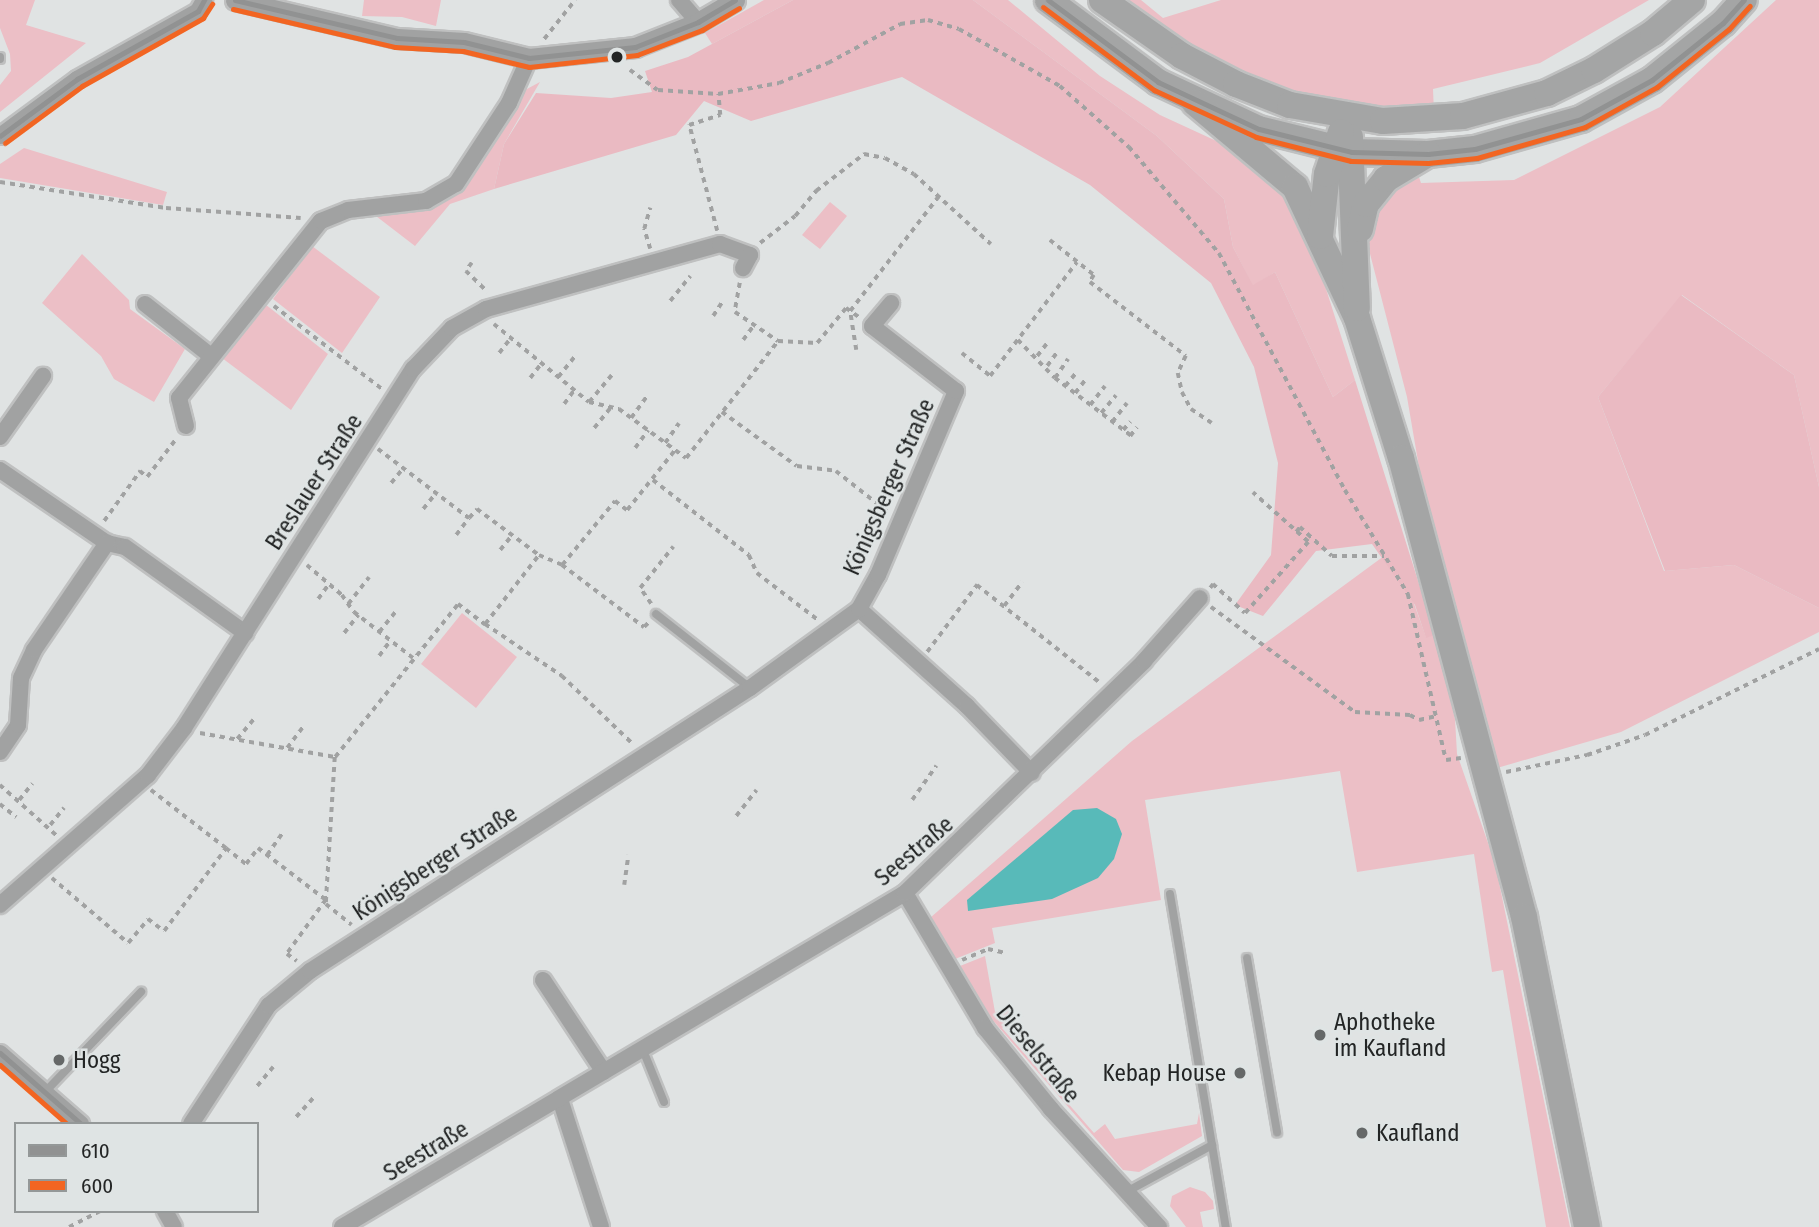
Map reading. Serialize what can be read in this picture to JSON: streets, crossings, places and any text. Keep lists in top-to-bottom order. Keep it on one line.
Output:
{"streets":{"street":["Breslauer Straße","Königsberger Straße","Seestraße","Dieselstraße"]},"crossings":[["Königsberger Straße","Seestraße"],["Seestraße","Dieselstraße"]],"places":["Aphotheke im Kaufland","Hogg","Kebap House","Kaufland"],"lines":["transit line 610","transit line 600"],"legend":["610","600"]}
